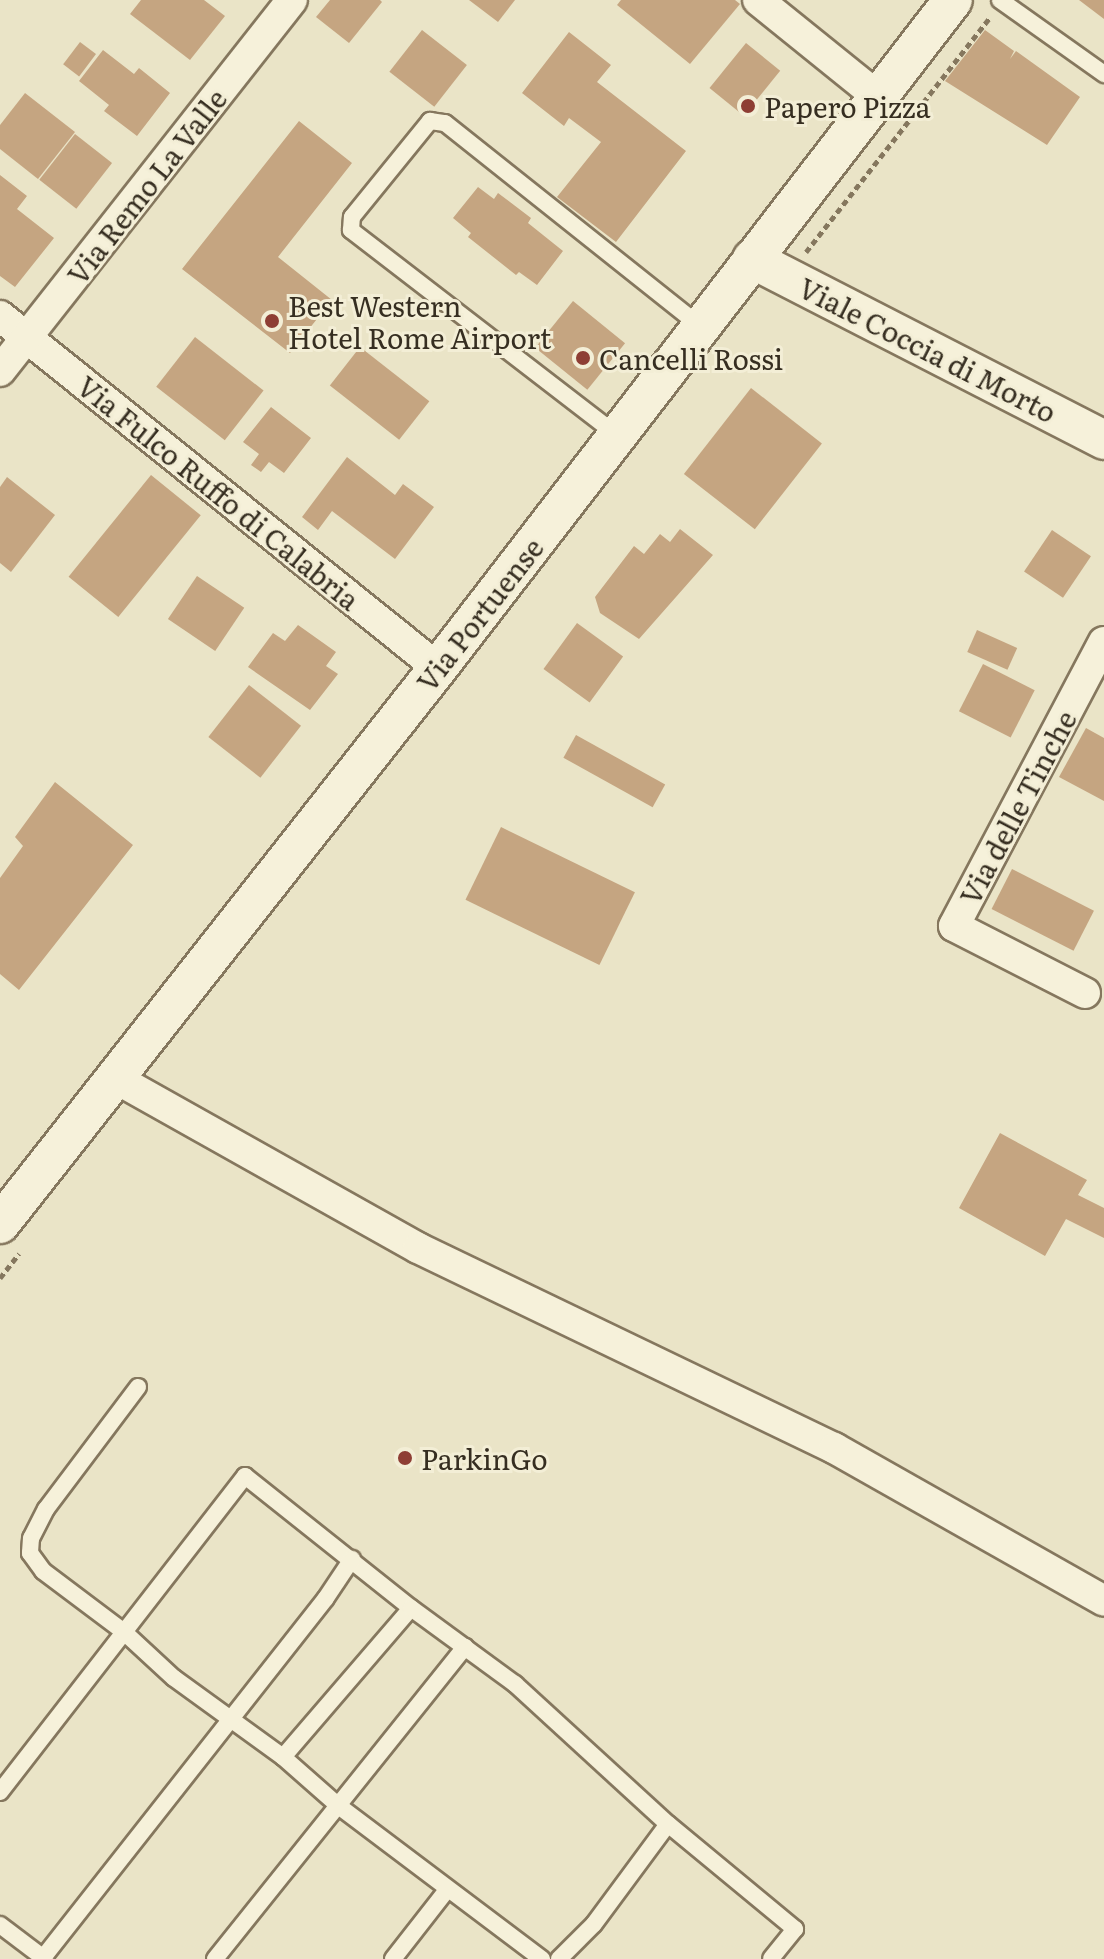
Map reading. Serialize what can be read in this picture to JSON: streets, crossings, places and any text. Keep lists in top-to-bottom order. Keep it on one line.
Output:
{"streets":{"street":["Via Remo La Valle","Viale Coccia di Morto","Via Fulco Ruffo di Calabria","Via Portuense","Via delle Tinche"]},"crossings":[["Via Remo La Valle","Via Fulco Ruffo di Calabria"],["Viale Coccia di Morto","Via Portuense"],["Via Fulco Ruffo di Calabria","Via Portuense"]],"places":["Papero Pizza","Best Western Hotel Rome Airport","Cancelli Rossi","ParkinGo"]}
